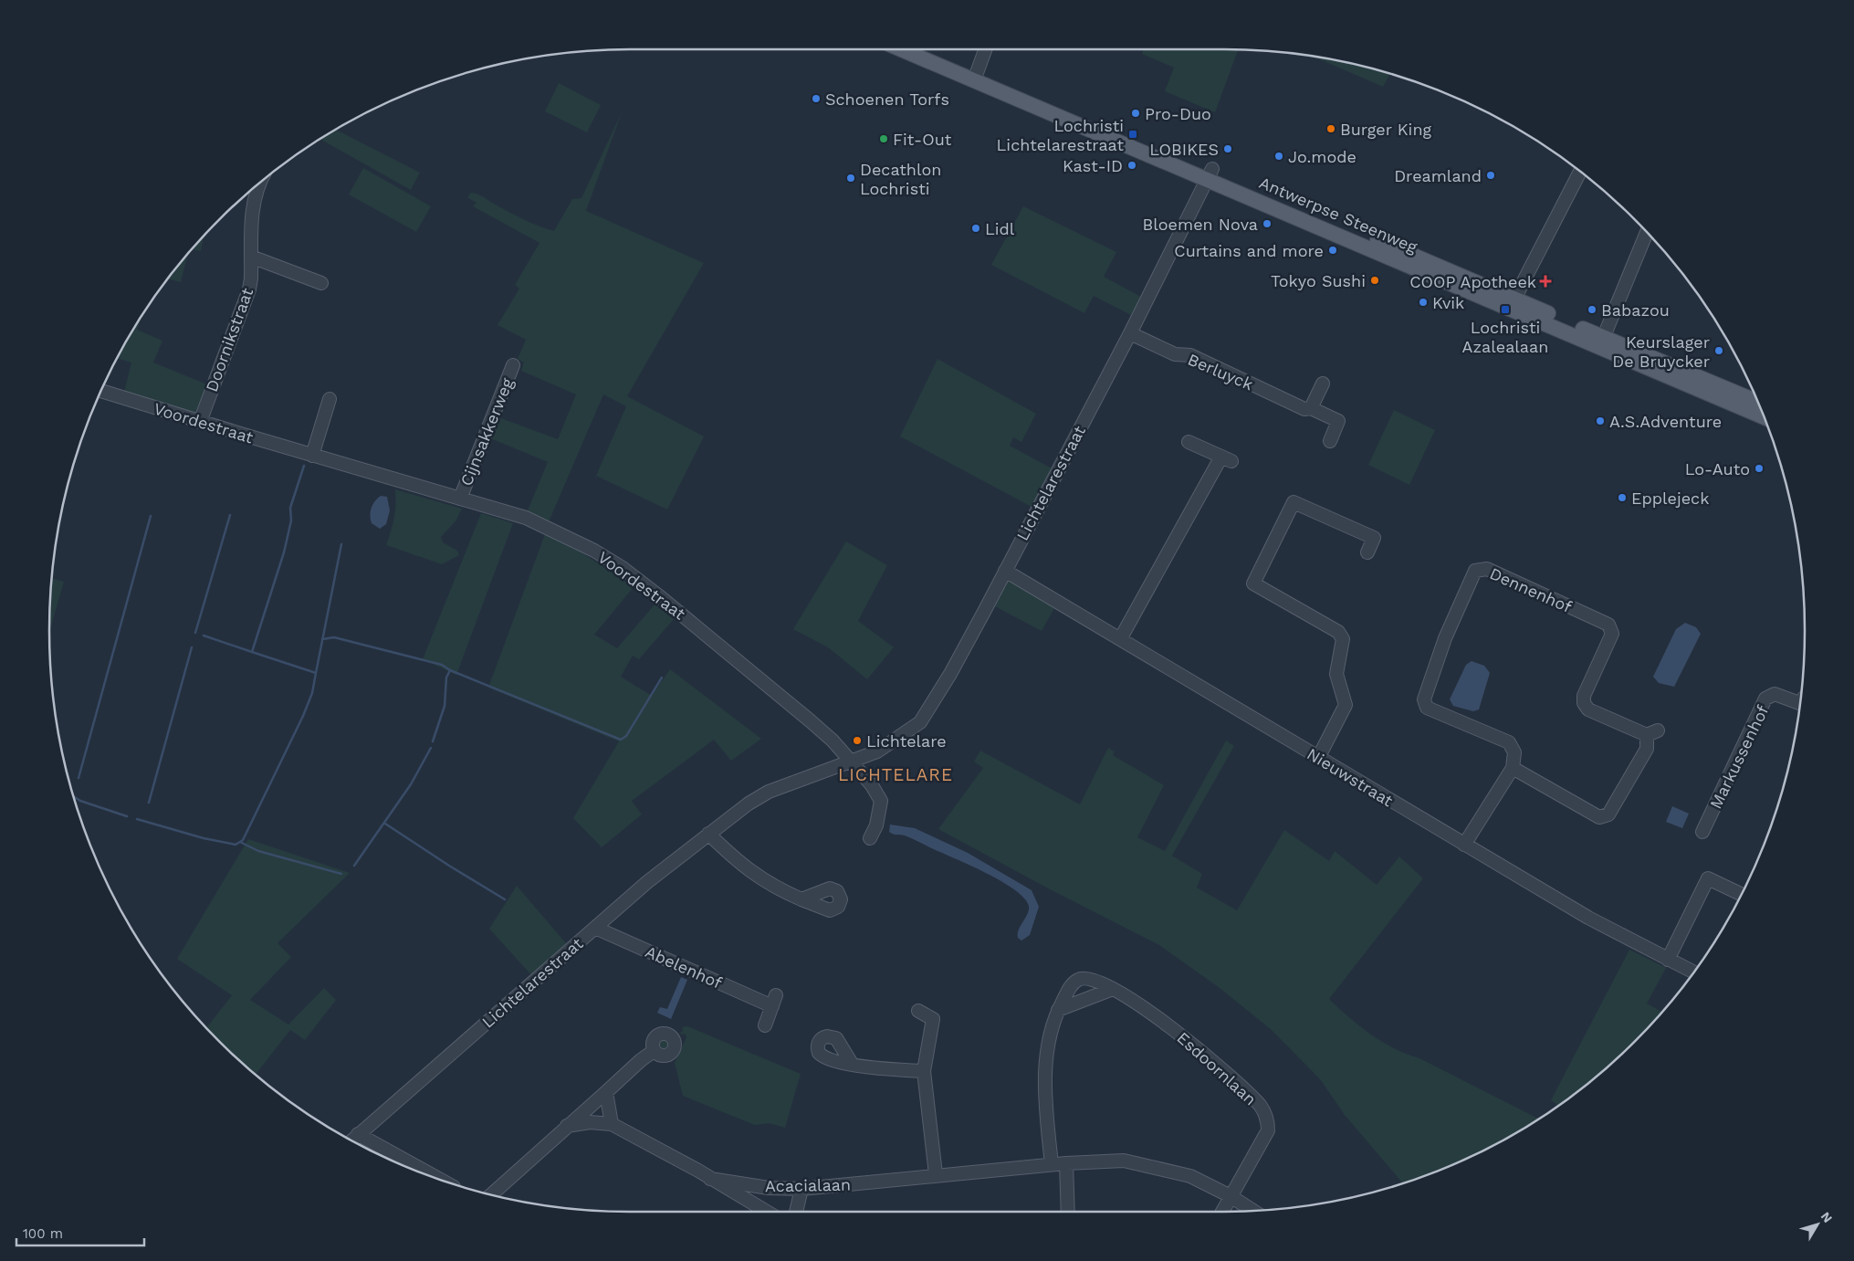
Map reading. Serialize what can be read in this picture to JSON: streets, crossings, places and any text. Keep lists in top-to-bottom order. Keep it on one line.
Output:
{"streets":{"main road":["Antwerpse Steenweg"],"street":["Doornikstraat","Berluyck","Voordestraat","Cijnsakkerweg","Lichtelarestraat","Dennenhof","Markussenhof","Nieuwstraat","Abelenhof","Esdoornlaan","Acacialaan"]},"crossings":[["Antwerpse Steenweg","Lichtelarestraat"],["Doornikstraat","Voordestraat"],["Berluyck","Lichtelarestraat"],["Voordestraat","Cijnsakkerweg"],["Voordestraat","Lichtelarestraat"],["Lichtelarestraat","Nieuwstraat"],["Lichtelarestraat","Abelenhof"],["Esdoornlaan","Acacialaan"]],"districts":["LICHTELARE"],"places":{"other":["Schoenen Torfs","Pro-Duo","Burger King","Fit-Out","LOBIKES","Jo.mode","Kast-ID","Dreamland","Decathlon Lochristi","Bloemen Nova","Lidl","Curtains and more","Tokyo Sushi","Kvik","Babazou","Keurslager De Bruycker","A.S.Adventure","Lo-Auto","Epplejeck","Lichtelare"],"transit":["Lochristi Lichtelarestraat","Lochristi Azalealaan"],"health":["COOP Apotheek"]},"scale_bar":"100 m","north":"top right"}
